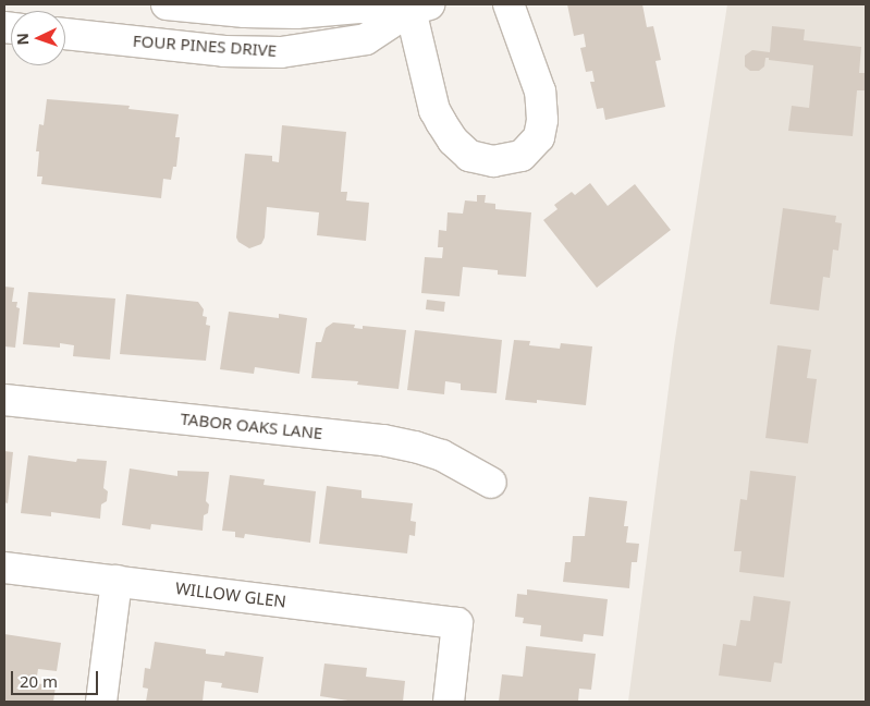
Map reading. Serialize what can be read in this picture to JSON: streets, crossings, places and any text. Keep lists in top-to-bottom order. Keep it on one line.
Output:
{"streets":{"street":["FOUR PINES DRIVE","TABOR OAKS LANE","WILLOW GLEN"]},"scale_bar":"20 m","north":"left"}
